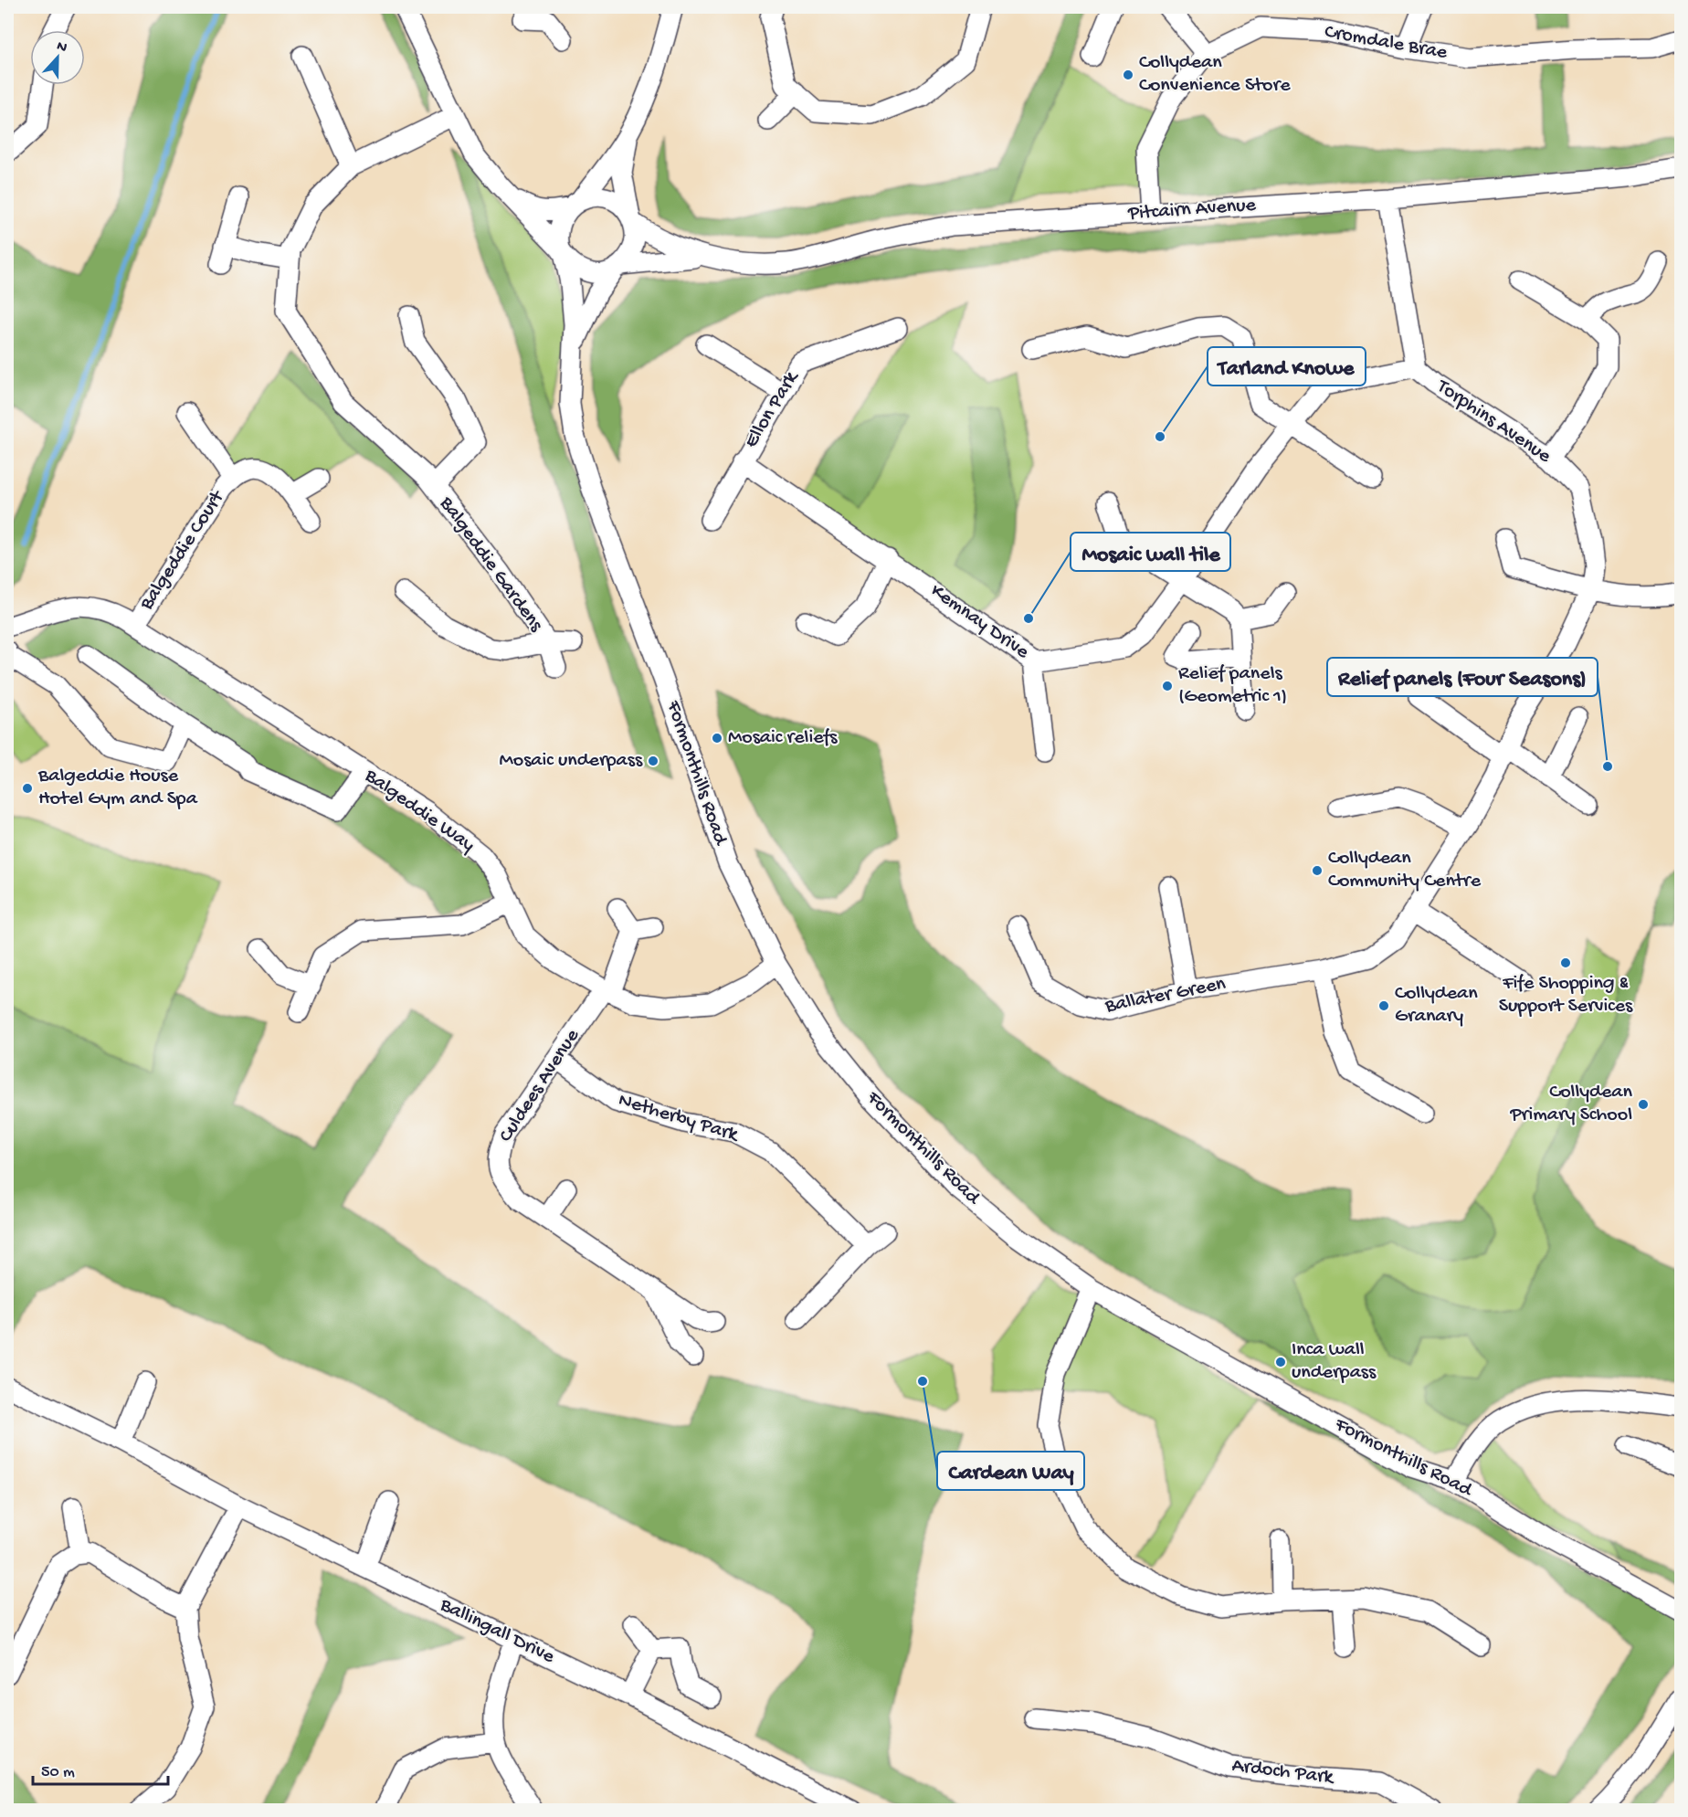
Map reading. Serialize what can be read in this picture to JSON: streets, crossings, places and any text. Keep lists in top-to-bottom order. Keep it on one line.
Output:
{"streets":{"street":["Cromdale Brae","Pitcairn Avenue","Ellon Park","Torphins Avenue","Balgeddie Court","Balgeddie Gardens","Kemnay Drive","Formonthills Road","Balgeddie Way","Ballater Green","Culdees Avenue","Netherby Park","Ballingall Drive","Ardoch Park"]},"crossings":[["Cromdale Brae","Pitcairn Avenue"],["Pitcairn Avenue","Torphins Avenue"],["Pitcairn Avenue","Formonthills Road"],["Ellon Park","Kemnay Drive"],["Torphins Avenue","Kemnay Drive"],["Torphins Avenue","Ballater Green"],["Balgeddie Court","Balgeddie Way"],["Formonthills Road","Balgeddie Way"],["Balgeddie Way","Culdees Avenue"],["Culdees Avenue","Netherby Park"]],"places":["Collydean Convenience Store","Tarland Knowe","Mosaic wall tile","Relief panels (Geometric 1)","Mosaic reliefs","Mosaic underpass","Relief panels (Four Seasons)","Balgeddie House Hotel Gym and Spa","Collydean Community Centre","Fife Shopping & Support Services","Collydean Granary","Collydean Primary School","Inca wall underpass","Cardean Way"],"scale_bar":"50 m","north":"top"}
